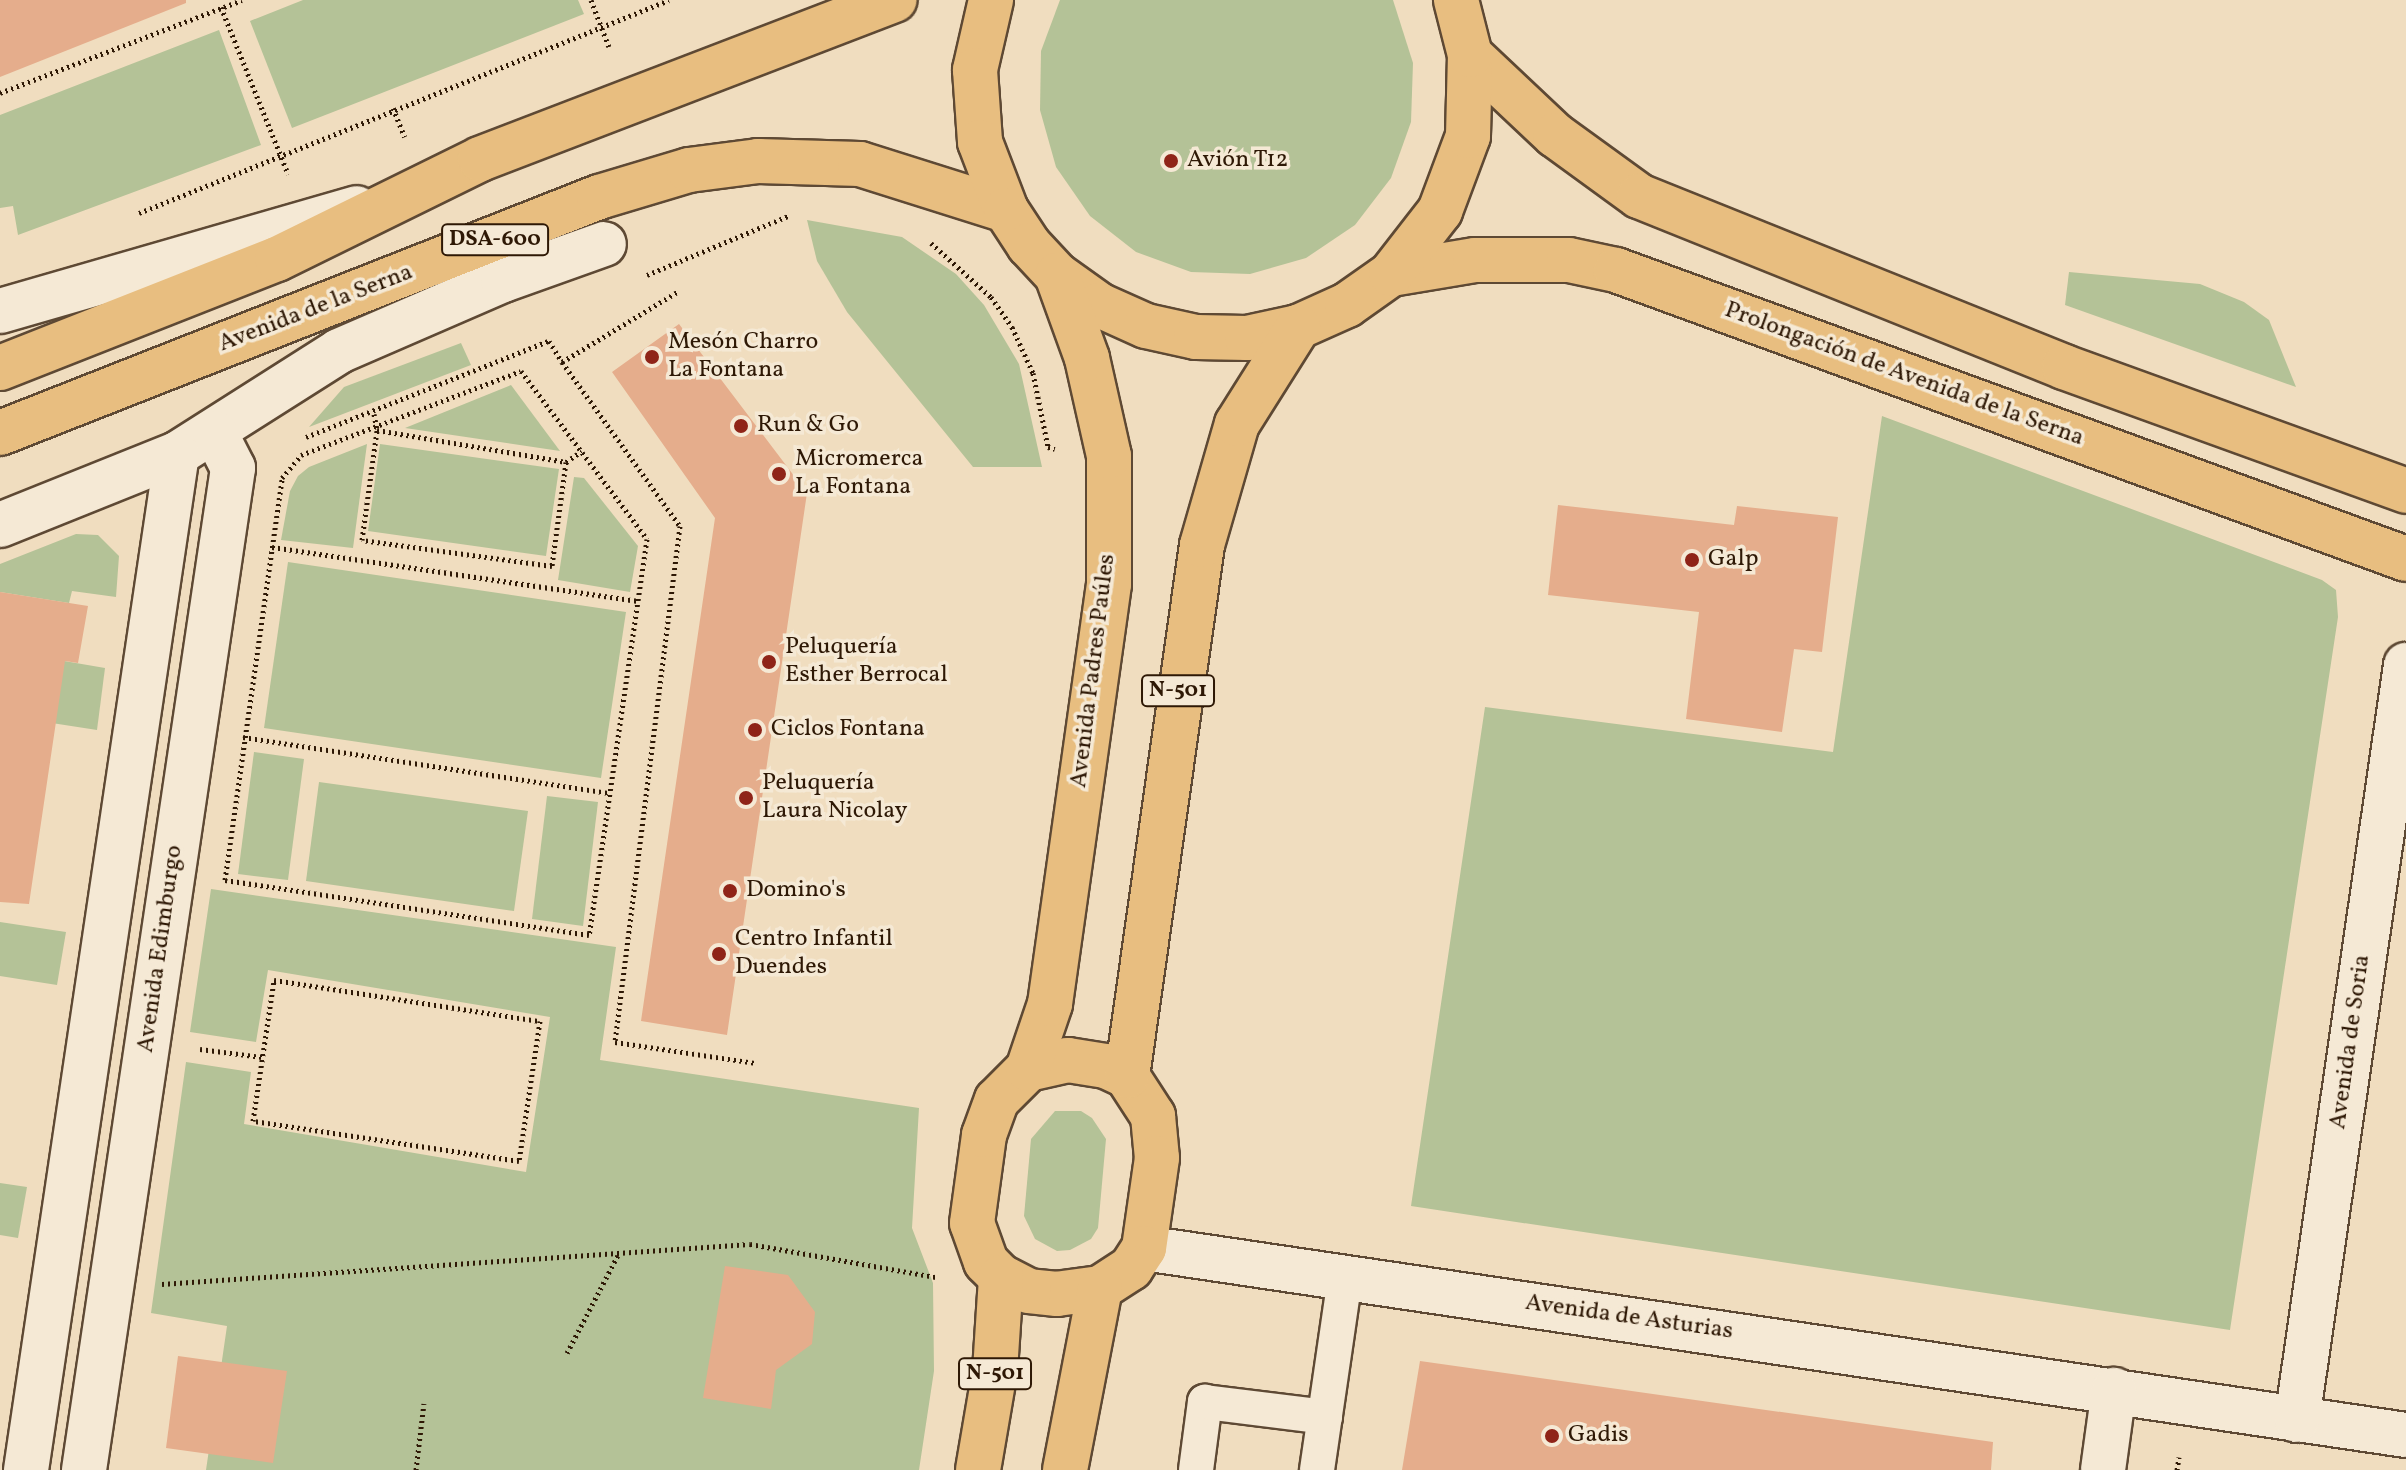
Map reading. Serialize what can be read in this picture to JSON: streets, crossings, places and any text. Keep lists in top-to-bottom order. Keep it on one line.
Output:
{"streets":{"main road":["DSA-600","Avenida de la Serna","Prolongación de Avenida de la Serna","Avenida Padres Paúles","N-501"],"street":["Avenida Edimburgo","Avenida de Soria","Avenida de Asturias"]},"crossings":[["Avenida de la Serna","Avenida Edimburgo"],["Avenida Padres Paúles","N-501"],["Avenida Padres Paúles","Avenida de Asturias"],["N-501","Avenida de Asturias"],["Avenida de Soria","Avenida de Asturias"]],"places":["Avión T12","Mesón Charro La Fontana","Run & Go","Micromerca La Fontana","Galp","Peluquería Esther Berrocal","Ciclos Fontana","Peluquería Laura Nicolay","Domino's","Centro Infantil Duendes","Gadis"]}
